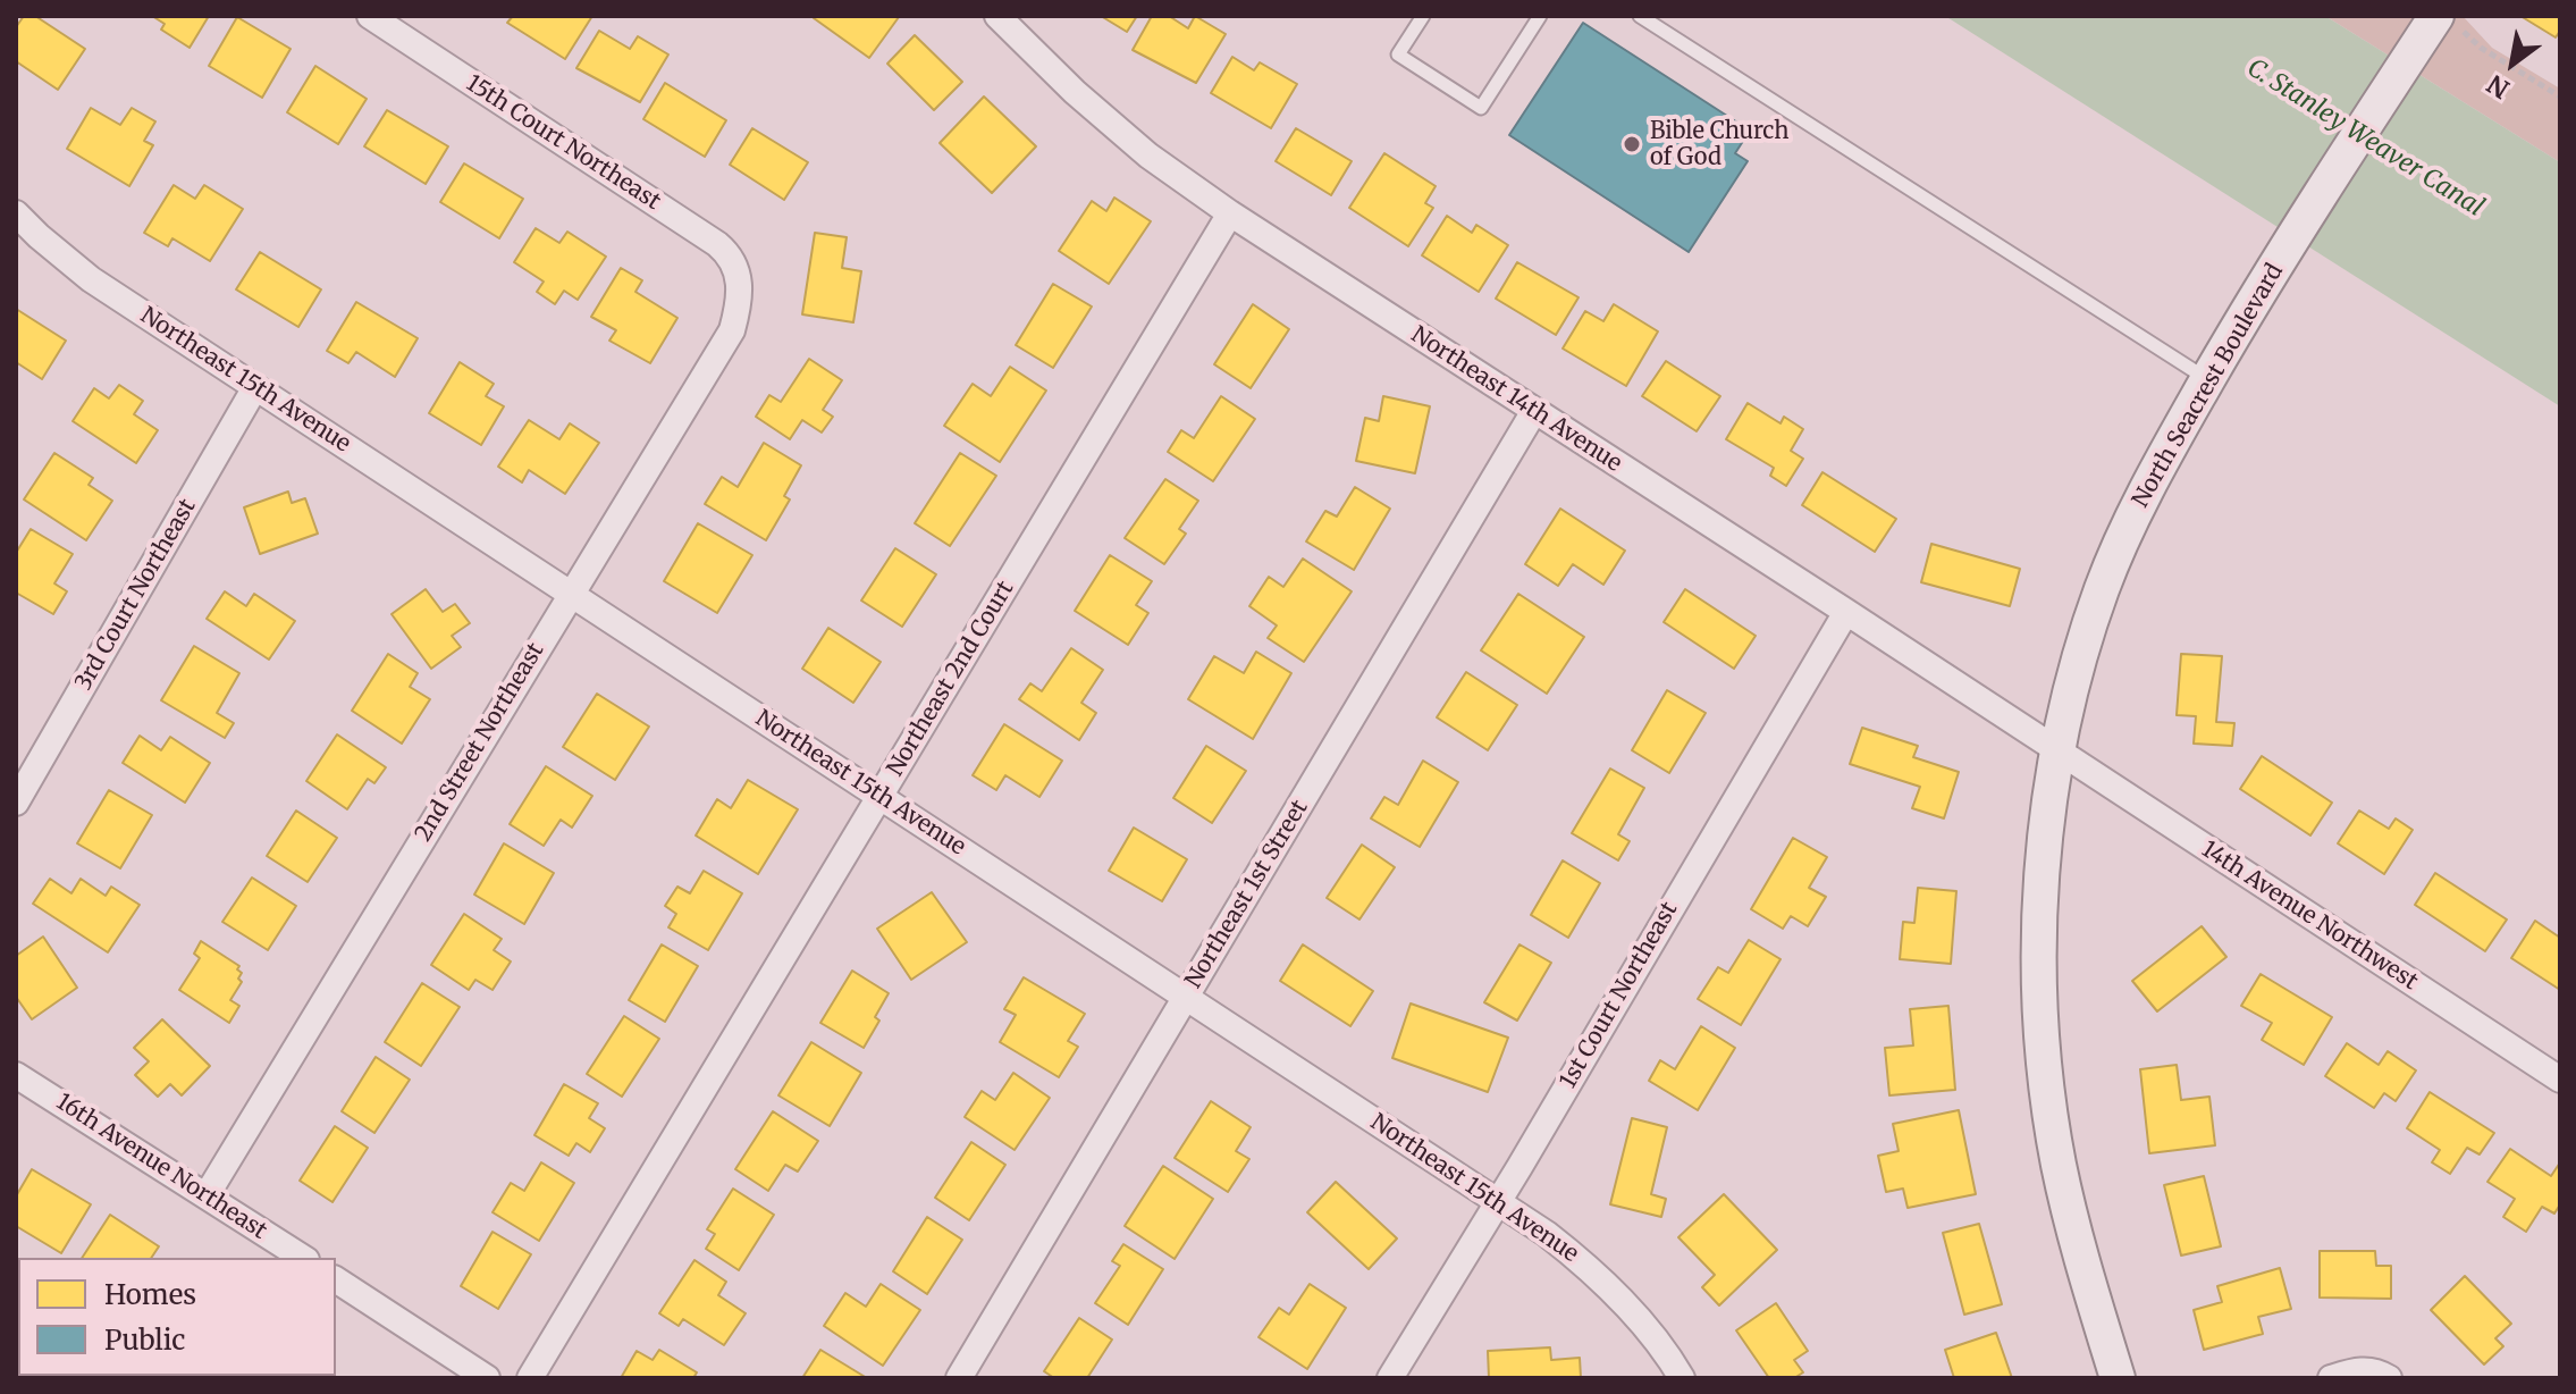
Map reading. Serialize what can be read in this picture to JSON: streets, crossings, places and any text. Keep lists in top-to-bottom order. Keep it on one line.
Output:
{"streets":{"street":["15th Court Northeast","Northeast 15th Avenue","North Seacrest Boulevard","Northeast 14th Avenue","3rd Court Northeast","Northeast 2nd Court","2nd Street Northeast","Northeast 1st Street","14th Avenue Northwest","1st Court Northeast","16th Avenue Northeast"]},"crossings":[["15th Court Northeast","2nd Street Northeast"],["Northeast 15th Avenue","3rd Court Northeast"],["Northeast 15th Avenue","Northeast 2nd Court"],["Northeast 15th Avenue","2nd Street Northeast"],["Northeast 15th Avenue","Northeast 1st Street"],["Northeast 15th Avenue","1st Court Northeast"],["North Seacrest Boulevard","Northeast 14th Avenue"],["North Seacrest Boulevard","14th Avenue Northwest"],["Northeast 14th Avenue","Northeast 2nd Court"],["Northeast 14th Avenue","Northeast 1st Street"],["Northeast 14th Avenue","14th Avenue Northwest"],["Northeast 14th Avenue","1st Court Northeast"],["2nd Street Northeast","16th Avenue Northeast"]],"water":["C. Stanley Weaver Canal"],"places":["Bible Church of God"],"legend":["Homes","Public"],"north":"bottom left"}
